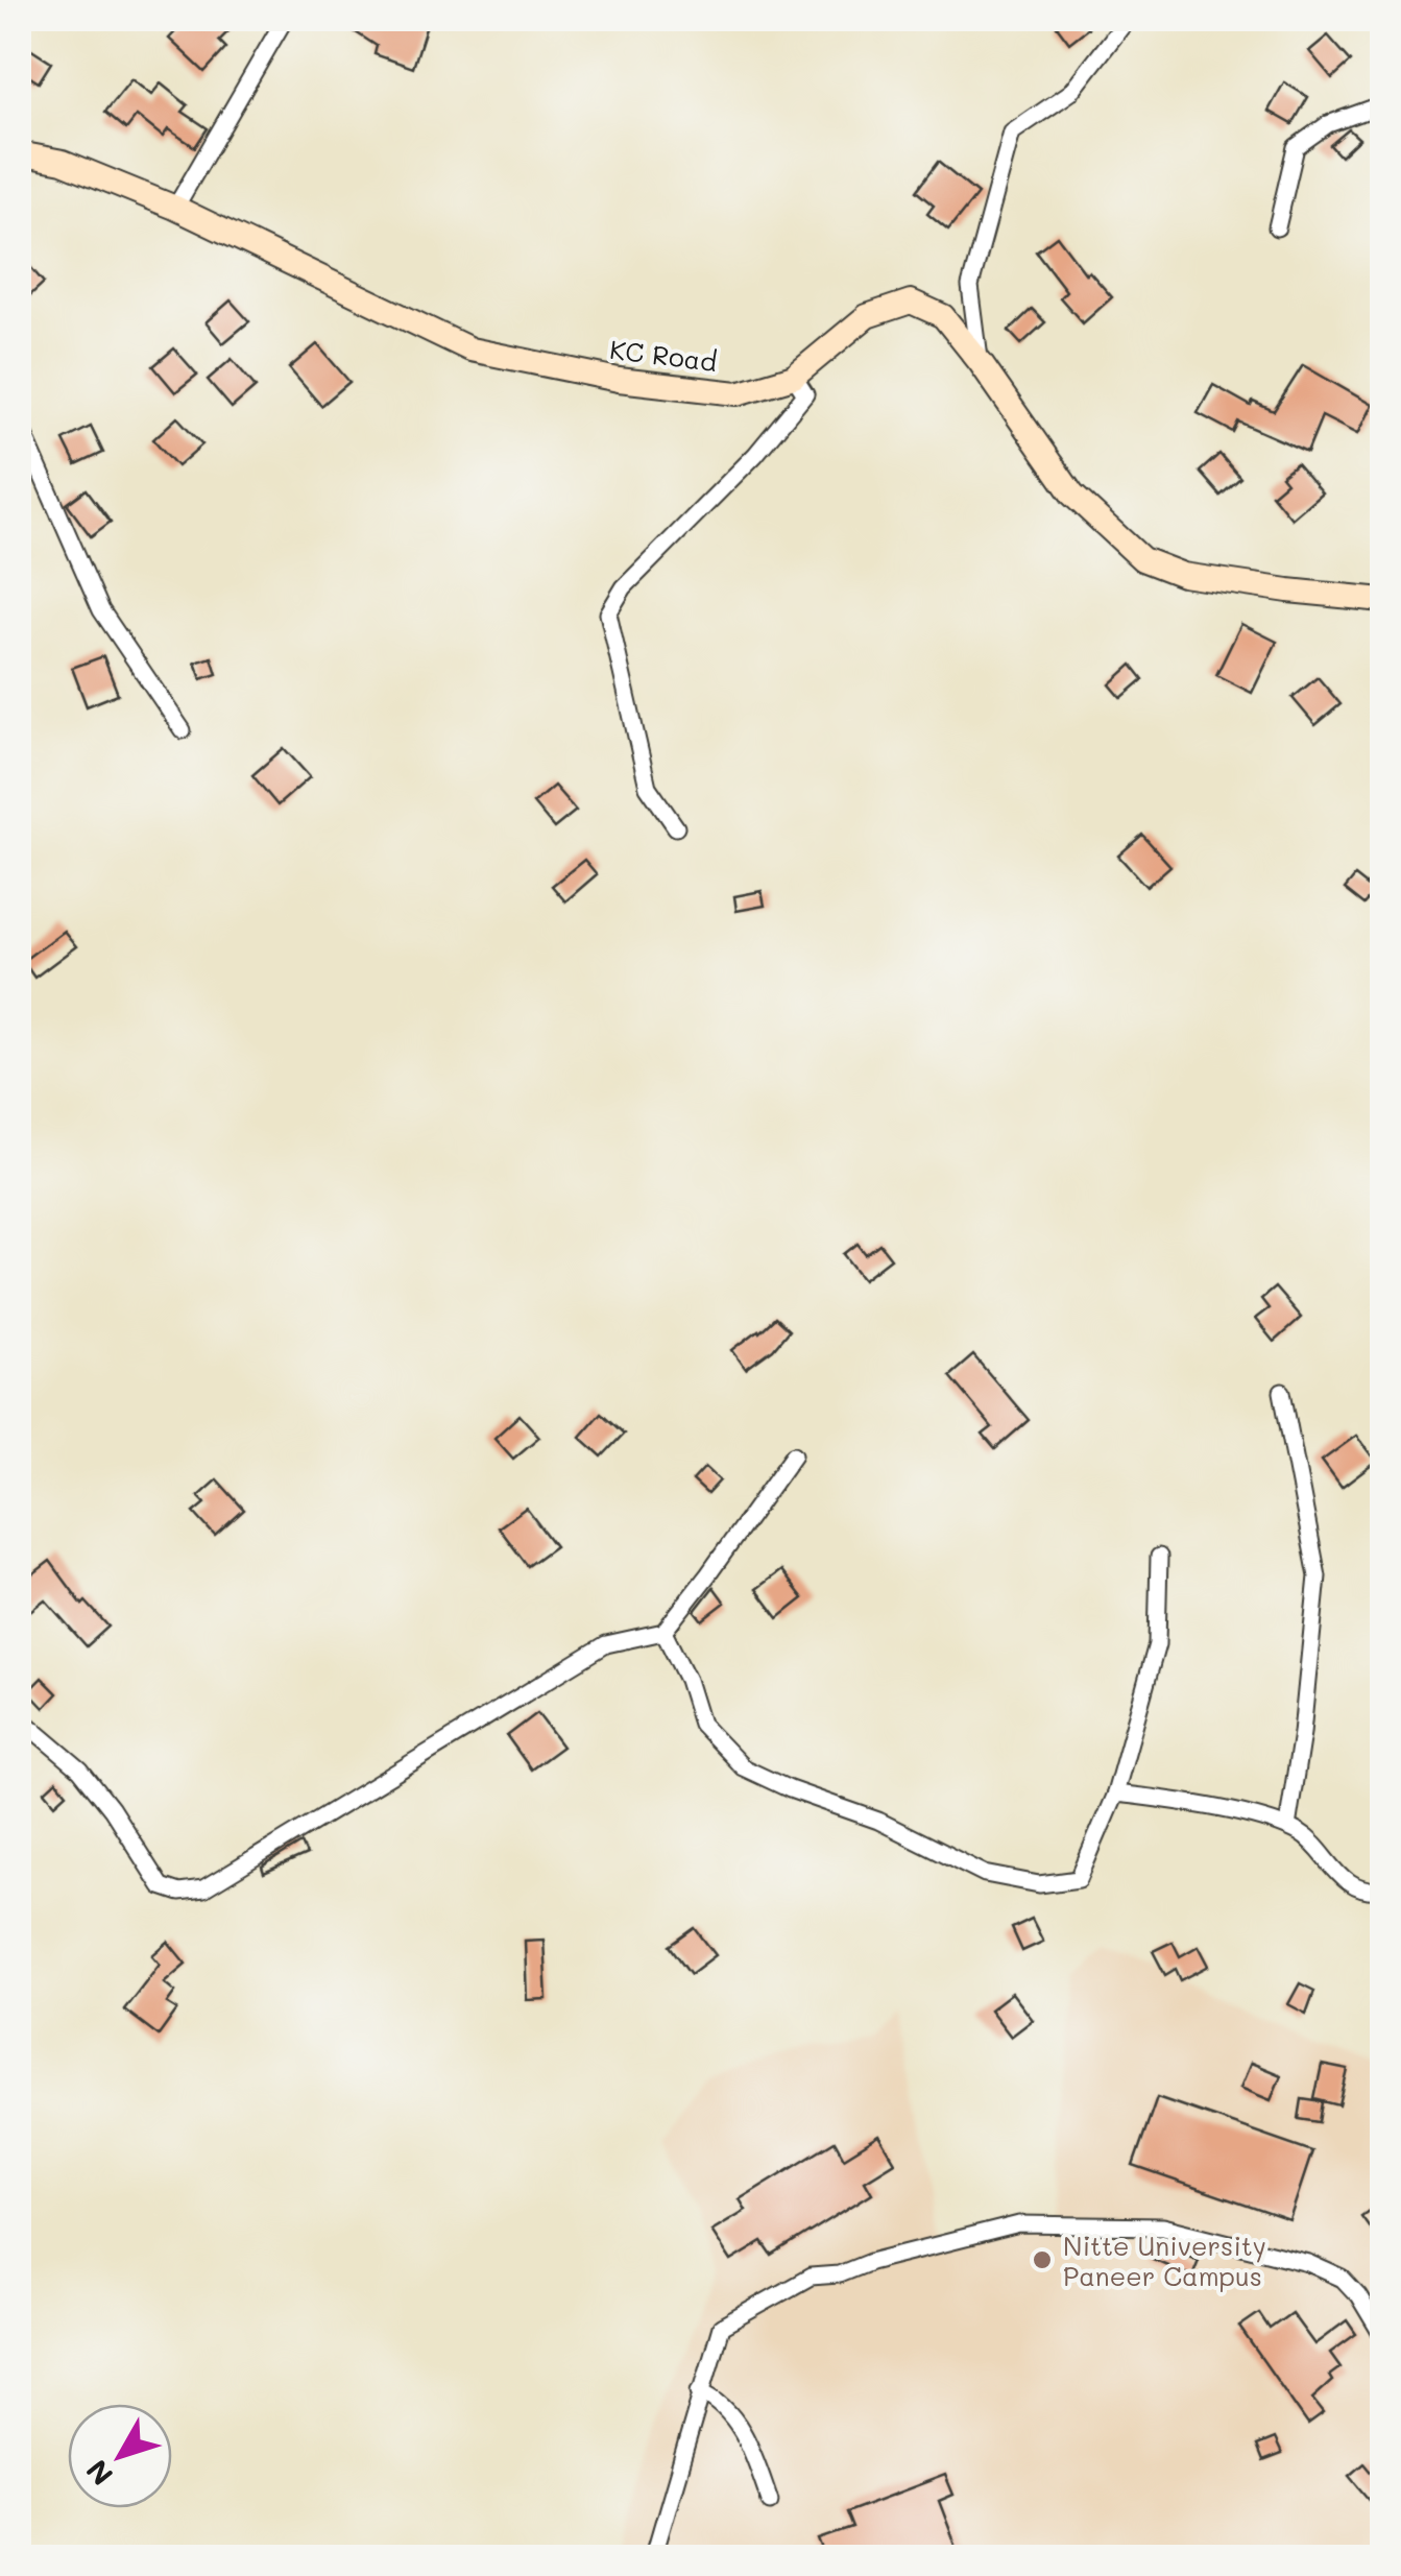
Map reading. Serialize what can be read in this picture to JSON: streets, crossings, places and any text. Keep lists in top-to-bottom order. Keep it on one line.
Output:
{"streets":{"main road":["KC Road"]},"places":["Nitte University Paneer Campus"],"north":"bottom left"}
